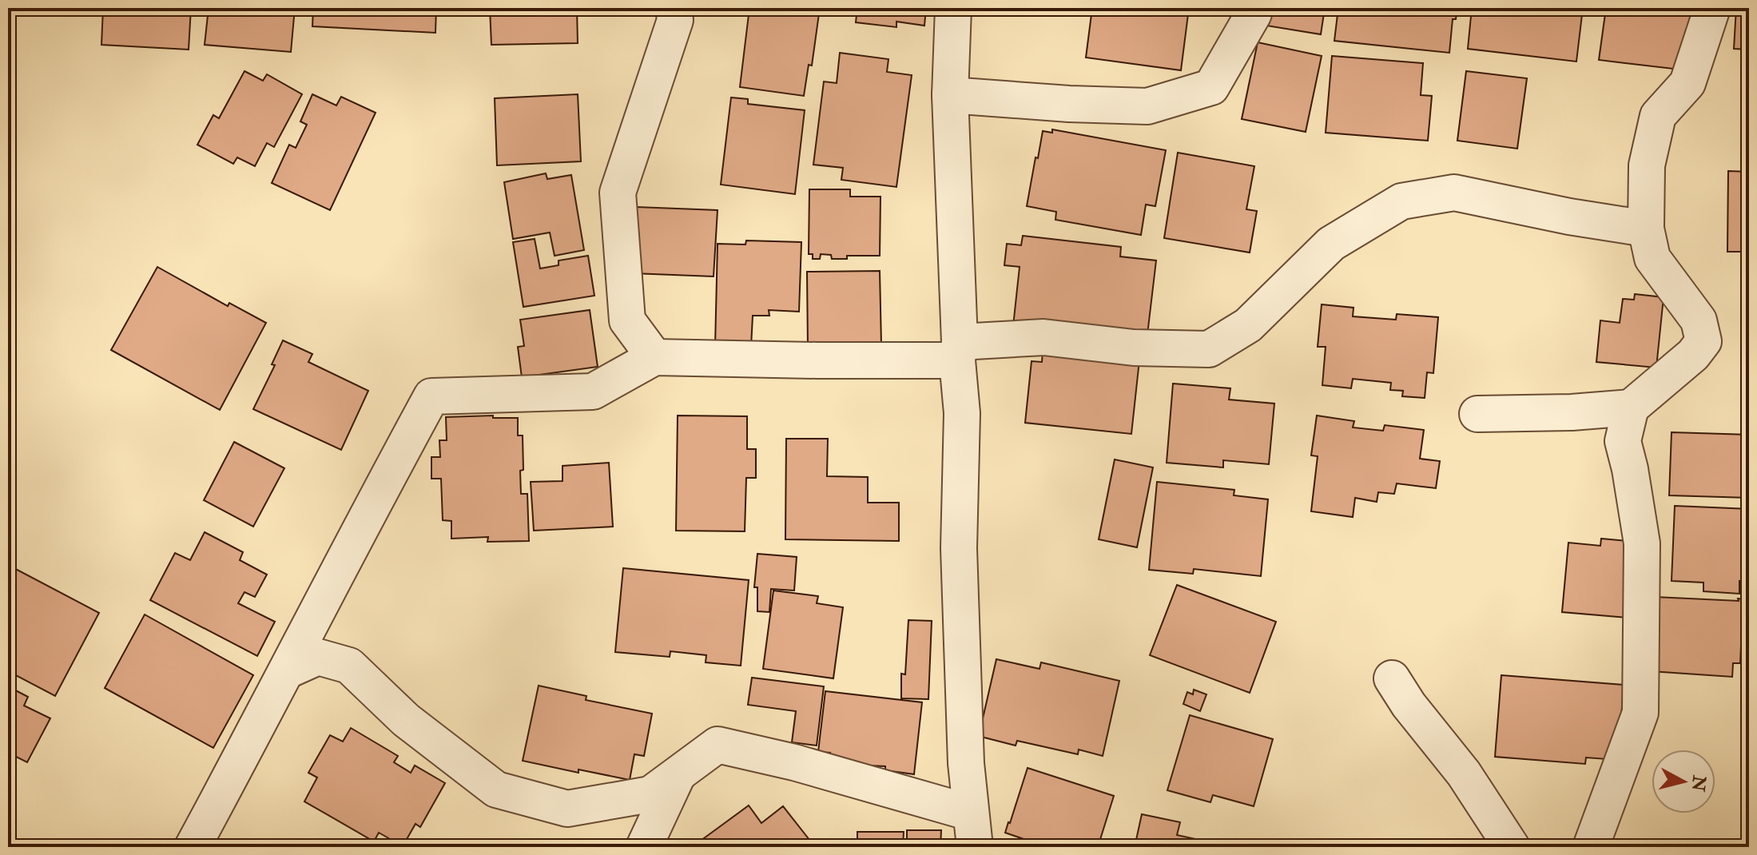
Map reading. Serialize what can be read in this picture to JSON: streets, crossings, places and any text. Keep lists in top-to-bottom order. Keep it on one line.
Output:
{"north":"right"}
